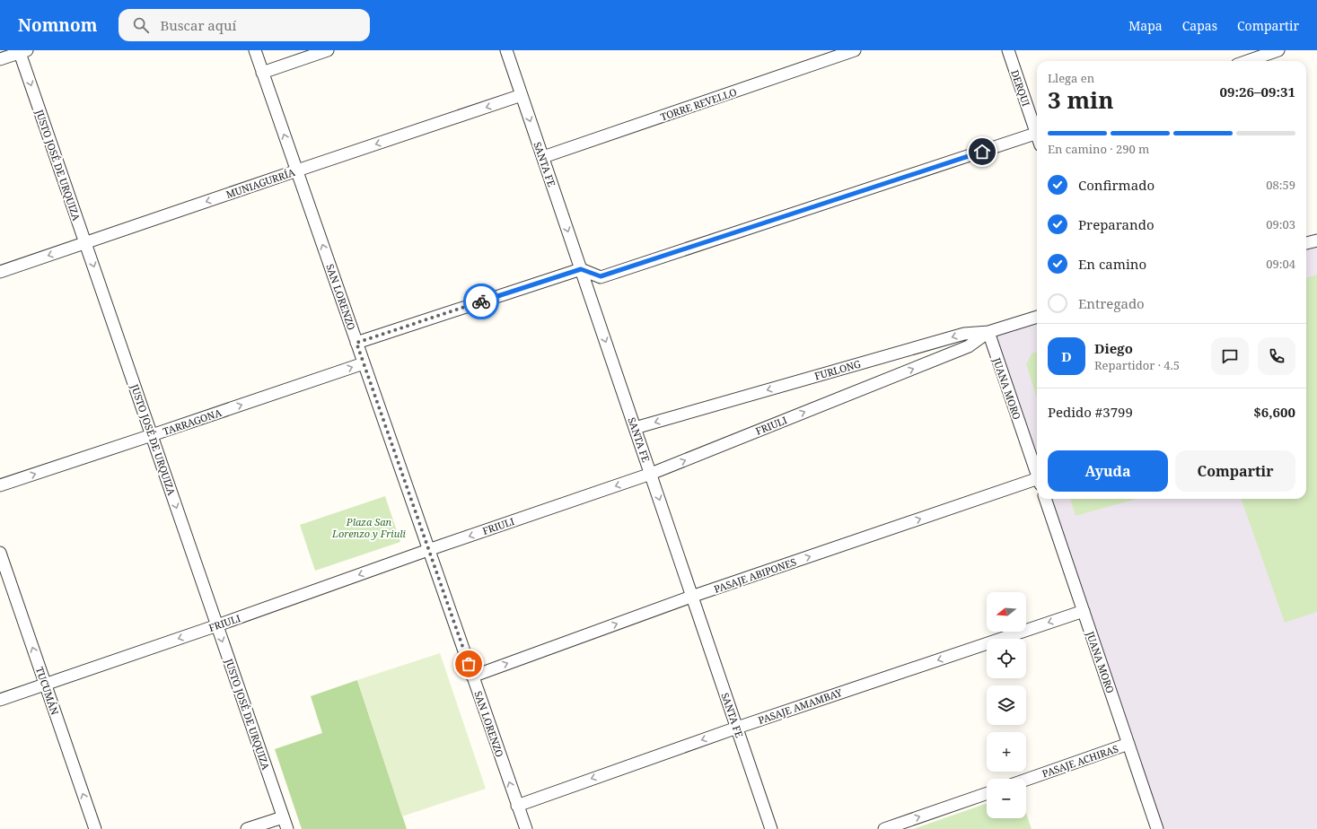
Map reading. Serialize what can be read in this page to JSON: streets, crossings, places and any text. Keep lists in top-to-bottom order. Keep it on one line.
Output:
{"streets":{"street":["DERQUI","TORRE REVELLO","SANTA FE","JUSTO JOSÉ DE URQUIZA","MUNIAGURRÍA","SAN LORENZO","FURLONG","JUANA MORO","TARRAGONA","FRIULI","PASAJE ABIPONES","TUCUMÁN","PASAJE AMAMBAY","PASAJE ACHIRAS"]},"crossings":[["TORRE REVELLO","SANTA FE"],["SANTA FE","MUNIAGURRÍA"],["SANTA FE","FURLONG"],["SANTA FE","FRIULI"],["SANTA FE","PASAJE ABIPONES"],["SANTA FE","PASAJE AMAMBAY"],["JUSTO JOSÉ DE URQUIZA","MUNIAGURRÍA"],["JUSTO JOSÉ DE URQUIZA","TARRAGONA"],["JUSTO JOSÉ DE URQUIZA","FRIULI"],["MUNIAGURRÍA","SAN LORENZO"],["SAN LORENZO","TARRAGONA"],["SAN LORENZO","FRIULI"],["SAN LORENZO","PASAJE ABIPONES"],["SAN LORENZO","PASAJE AMAMBAY"],["FURLONG","JUANA MORO"],["FURLONG","FRIULI"],["JUANA MORO","FRIULI"],["JUANA MORO","PASAJE AMAMBAY"],["JUANA MORO","PASAJE ACHIRAS"],["FRIULI","TUCUMÁN"]],"one_way":["SANTA FE","JUSTO JOSÉ DE URQUIZA","MUNIAGURRÍA","SAN LORENZO","FURLONG","TARRAGONA","PASAJE ABIPONES","TUCUMÁN","PASAJE AMAMBAY"],"parks":["Plaza San Lorenzo y Friuli"],"north":"left","page":{"header":"Nomnom","search":"Buscar aquí","nav":["Mapa","Capas","Compartir"],"heading":["3 min","Llega en","09:26–09:31"],"panel":["Diego","Repartidor · 4.5","Pedido #3799","$6,600"],"bar":"En camino · 290 m","list":[["Confirmado","08:59"],["Preparando","09:03"],["En camino","09:04"],"Entregado"],"round":"D","buttons":["Ayuda","Compartir"],"map_buttons":["+","−"]}}
